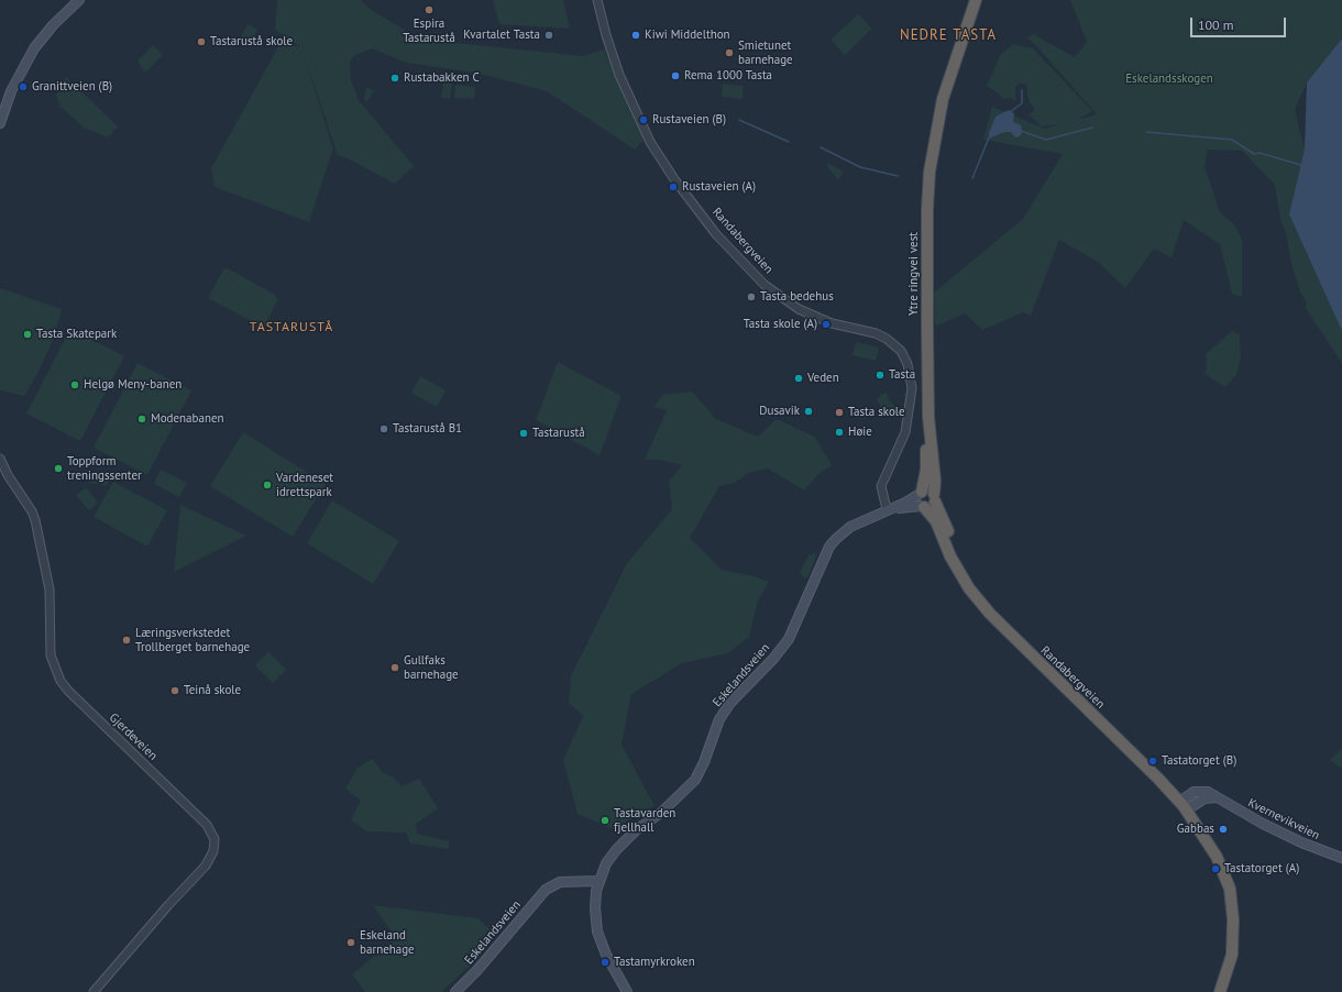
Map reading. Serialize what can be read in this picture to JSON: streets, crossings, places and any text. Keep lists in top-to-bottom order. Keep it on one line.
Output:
{"streets":{"highway":["Randabergveien","Ytre ringvei vest"],"main road":["Eskelandsveien","Kvernevikveien"],"street":["Gjerdeveien"]},"crossings":[["Randabergveien","Ytre ringvei vest"],["Randabergveien","Eskelandsveien"],["Randabergveien","Kvernevikveien"]],"districts":["NEDRE TASTA","TASTARUSTÅ"],"parks":["Eskelandsskogen"],"places":["Espira Tastarustå","Kvartalet Tasta","Kiwi Middelthon","Tastarustå skole","Smietunet barnehage","Rema 1000 Tasta","Rustabakken C","Granittveien (B)","Rustaveien (B)","Rustaveien (A)","Tasta bedehus","Tasta skole (A)","Tasta Skatepark","Tasta","Veden","Helgø Meny-banen","Dusavik","Tasta skole","Modenabanen","Tastarustå B1","Høie","Tastarustå","Toppform treningssenter","Vardeneset idrettspark","Læringsverkstedet Trollberget barnehage","Gullfaks barnehage","Teinå skole","Tastatorget (B)","Tastavarden fjellhall","Gabbas","Tastatorget (A)","Eskeland barnehage","Tastamyrkroken"],"scale_bar":"100 m"}
